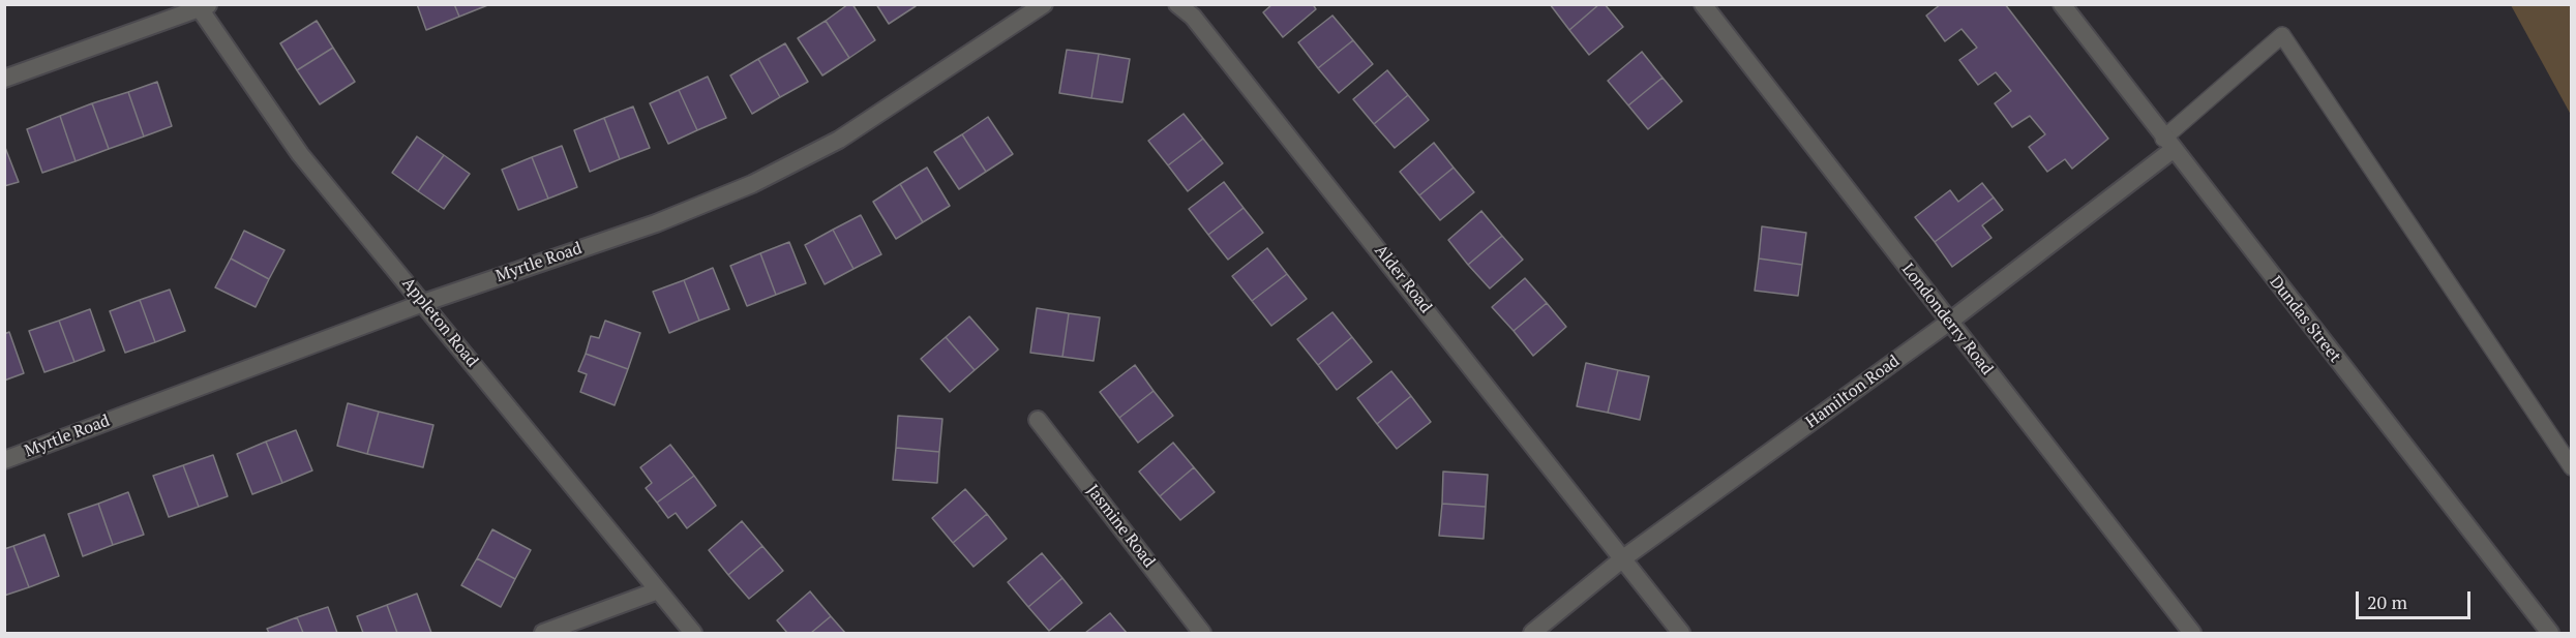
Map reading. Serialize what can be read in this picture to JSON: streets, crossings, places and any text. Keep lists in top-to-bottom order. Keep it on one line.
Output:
{"streets":{"street":["Myrtle Road","Alder Road","Londonderry Road","Dundas Street","Appleton Road","Hamilton Road","Jasmine Road"]},"crossings":[["Myrtle Road","Appleton Road"],["Alder Road","Hamilton Road"],["Londonderry Road","Hamilton Road"],["Dundas Street","Hamilton Road"]],"scale_bar":"20 m"}
